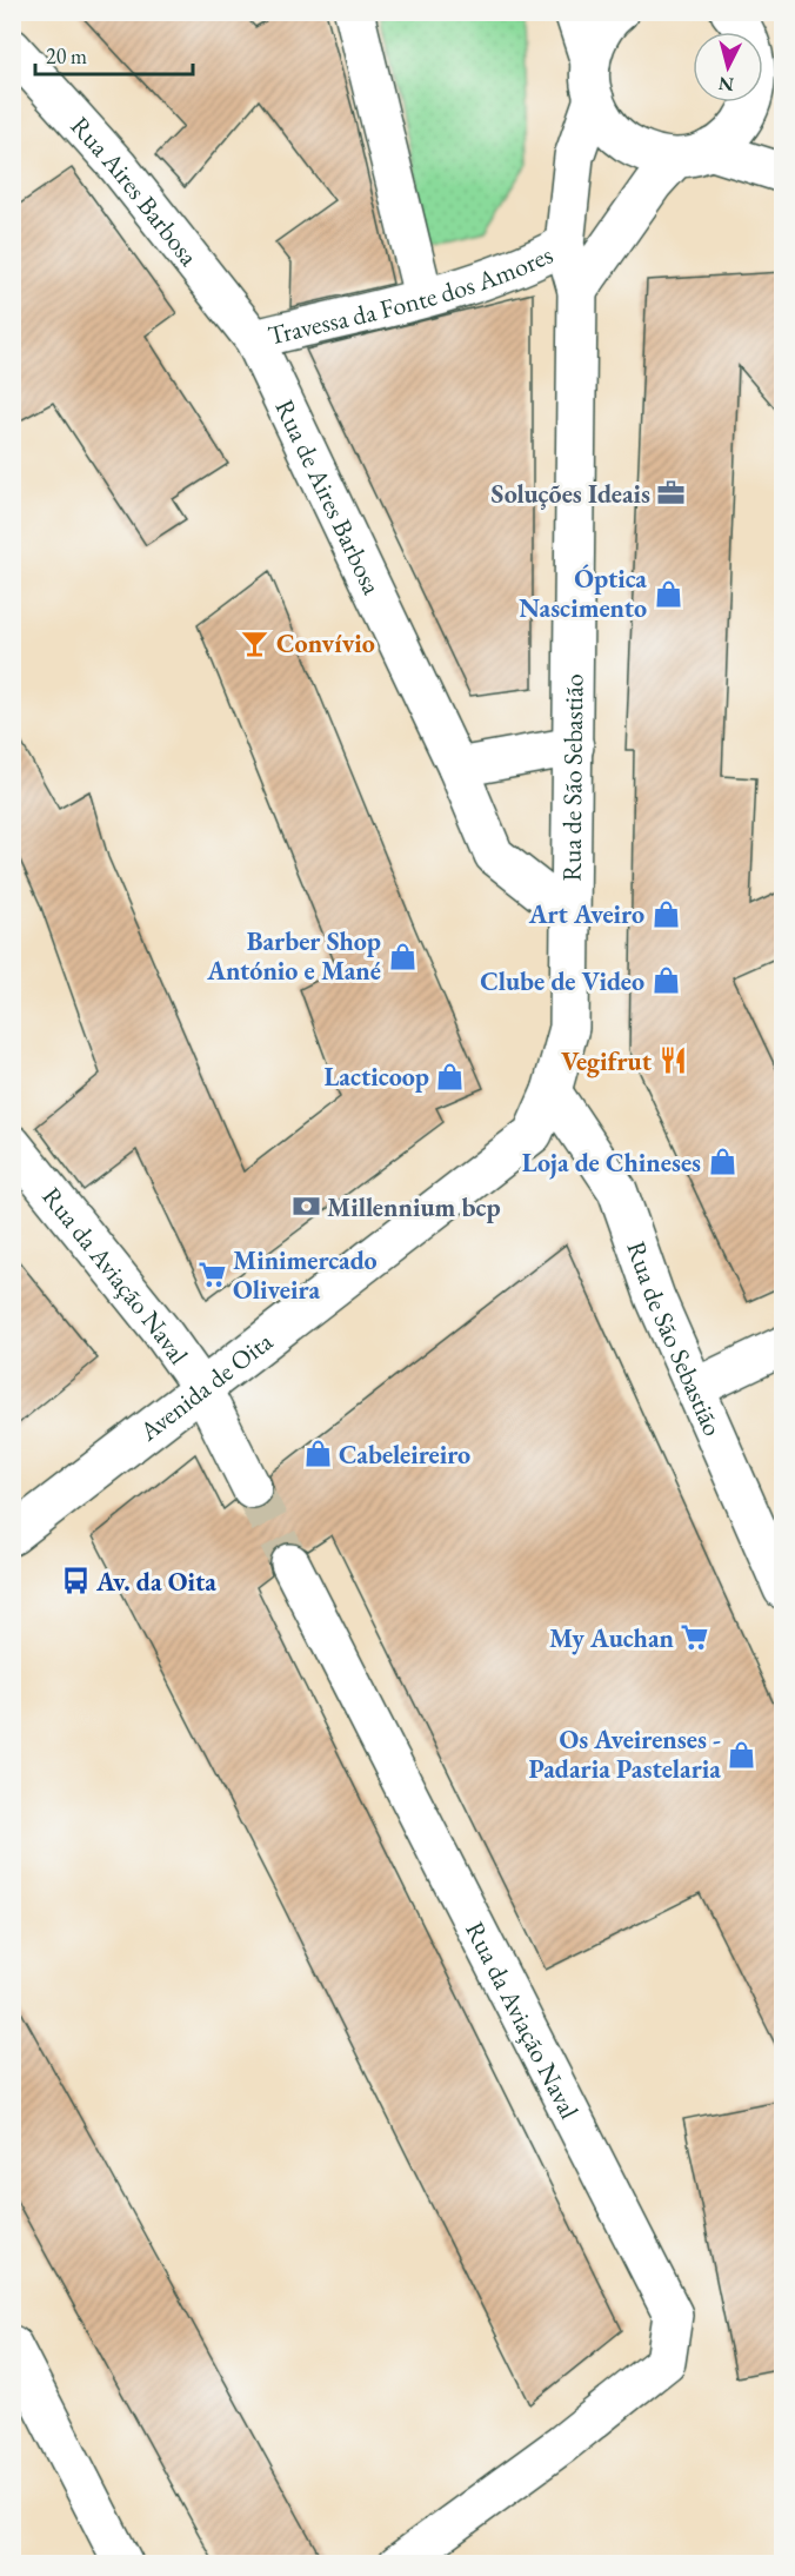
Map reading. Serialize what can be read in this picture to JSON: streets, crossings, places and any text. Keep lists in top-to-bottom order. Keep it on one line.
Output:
{"streets":{"street":["Rua Aires Barbosa","Travessa da Fonte dos Amores","Rua de Aires Barbosa","Rua de São Sebastião","Rua da Aviação Naval","Avenida de Oita"]},"crossings":[["Rua Aires Barbosa","Travessa da Fonte dos Amores"],["Rua Aires Barbosa","Rua de Aires Barbosa"],["Travessa da Fonte dos Amores","Rua de Aires Barbosa"],["Travessa da Fonte dos Amores","Rua de São Sebastião"],["Rua de Aires Barbosa","Rua de São Sebastião"],["Rua de São Sebastião","Avenida de Oita"],["Rua da Aviação Naval","Avenida de Oita"]],"places":{"office":["Soluções Ideais"],"shop":["Óptica Nascimento","Art Aveiro","Barber Shop António e Mané","Clube de Video","Lacticoop","Loja de Chineses","Cabeleireiro","Os Aveirenses - Padaria Pastelaria"],"bar":["Convívio"],"restaurant":["Vegifrut"],"bank":["Millennium bcp"],"supermarket":["Minimercado Oliveira","My Auchan"],"bus stop":["Av. da Oita"]},"scale_bar":"20 m","north":"bottom"}
